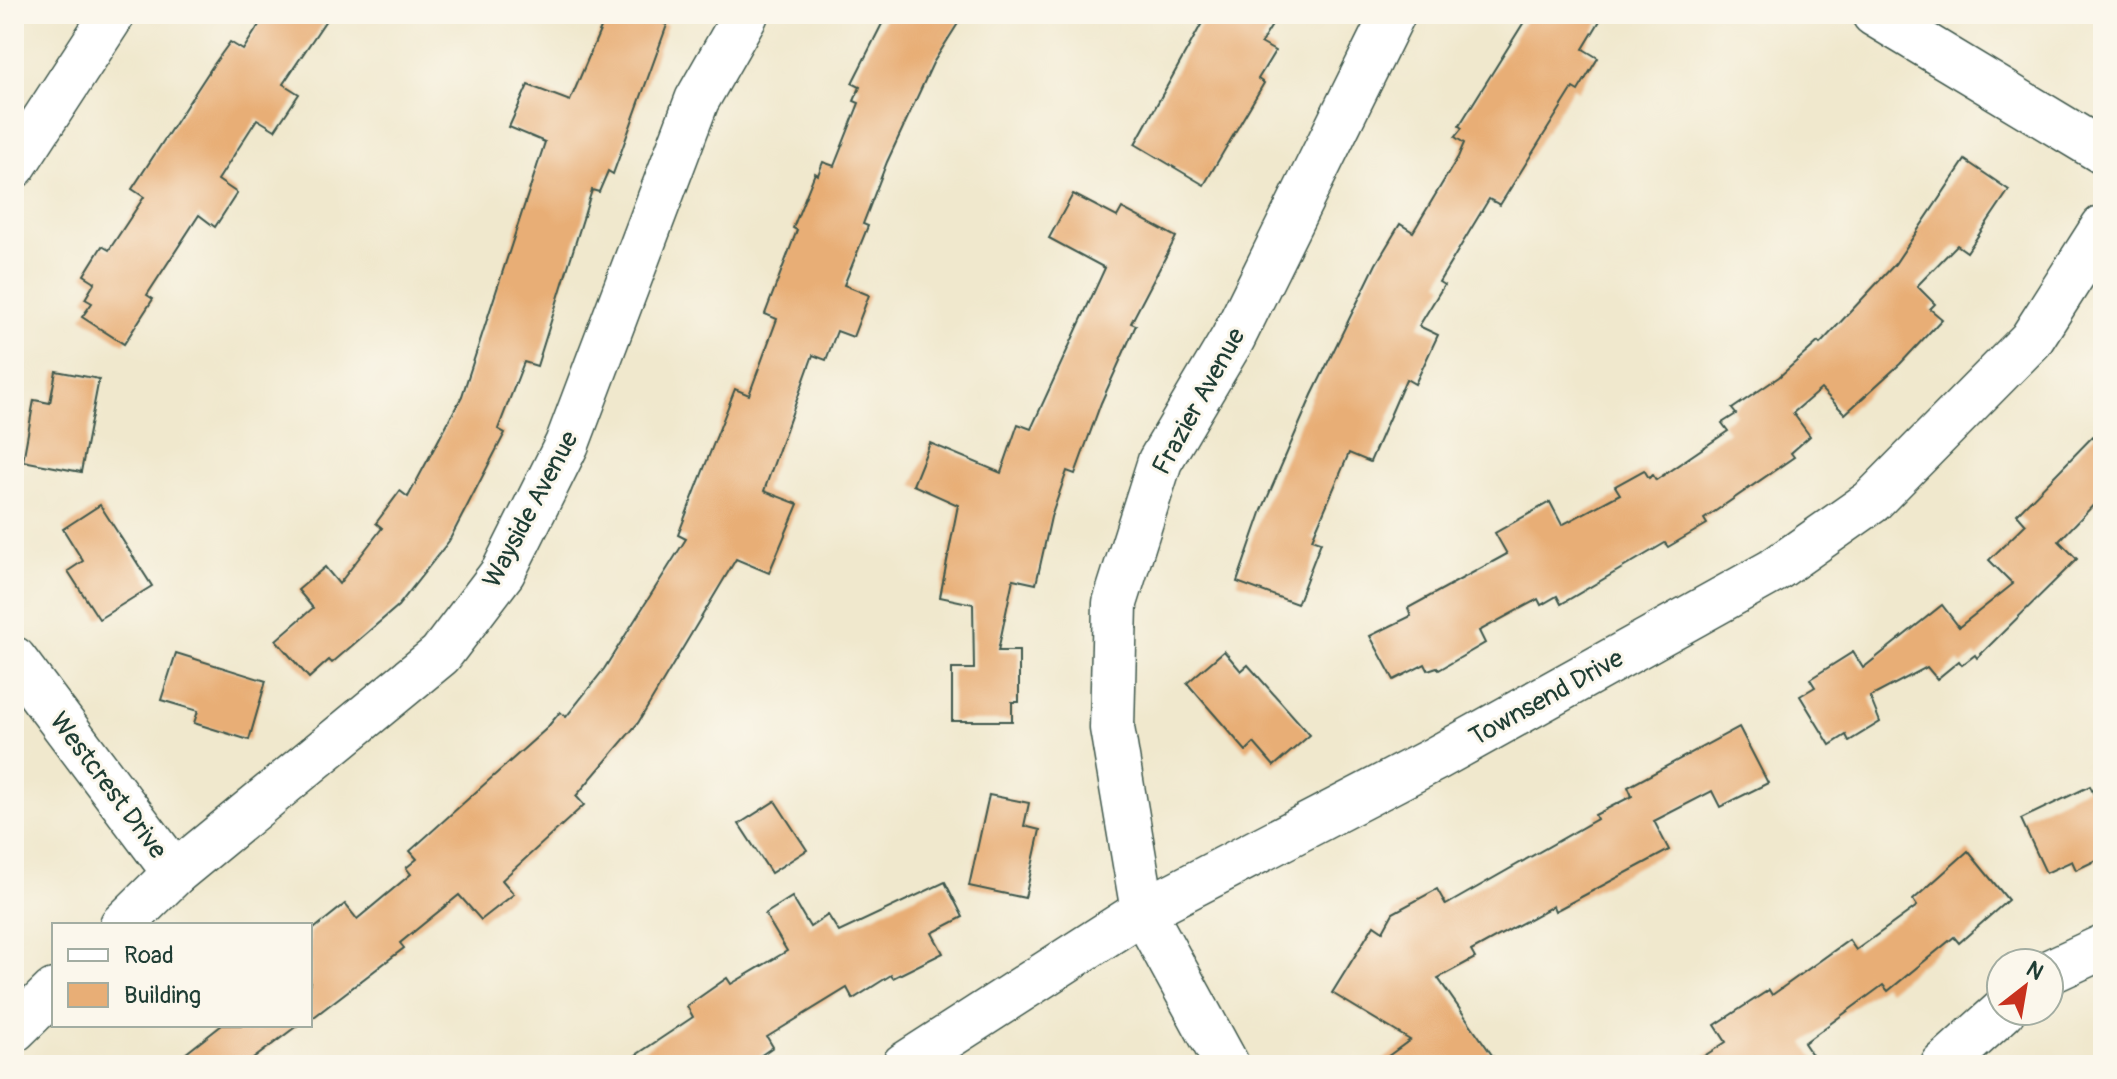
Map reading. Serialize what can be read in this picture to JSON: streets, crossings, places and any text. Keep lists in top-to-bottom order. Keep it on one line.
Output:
{"streets":{"street":["Frazier Avenue","Wayside Avenue","Townsend Drive","Westcrest Drive"]},"crossings":[["Frazier Avenue","Townsend Drive"],["Wayside Avenue","Westcrest Drive"]],"legend":["Road","Building"],"north":"top right"}
